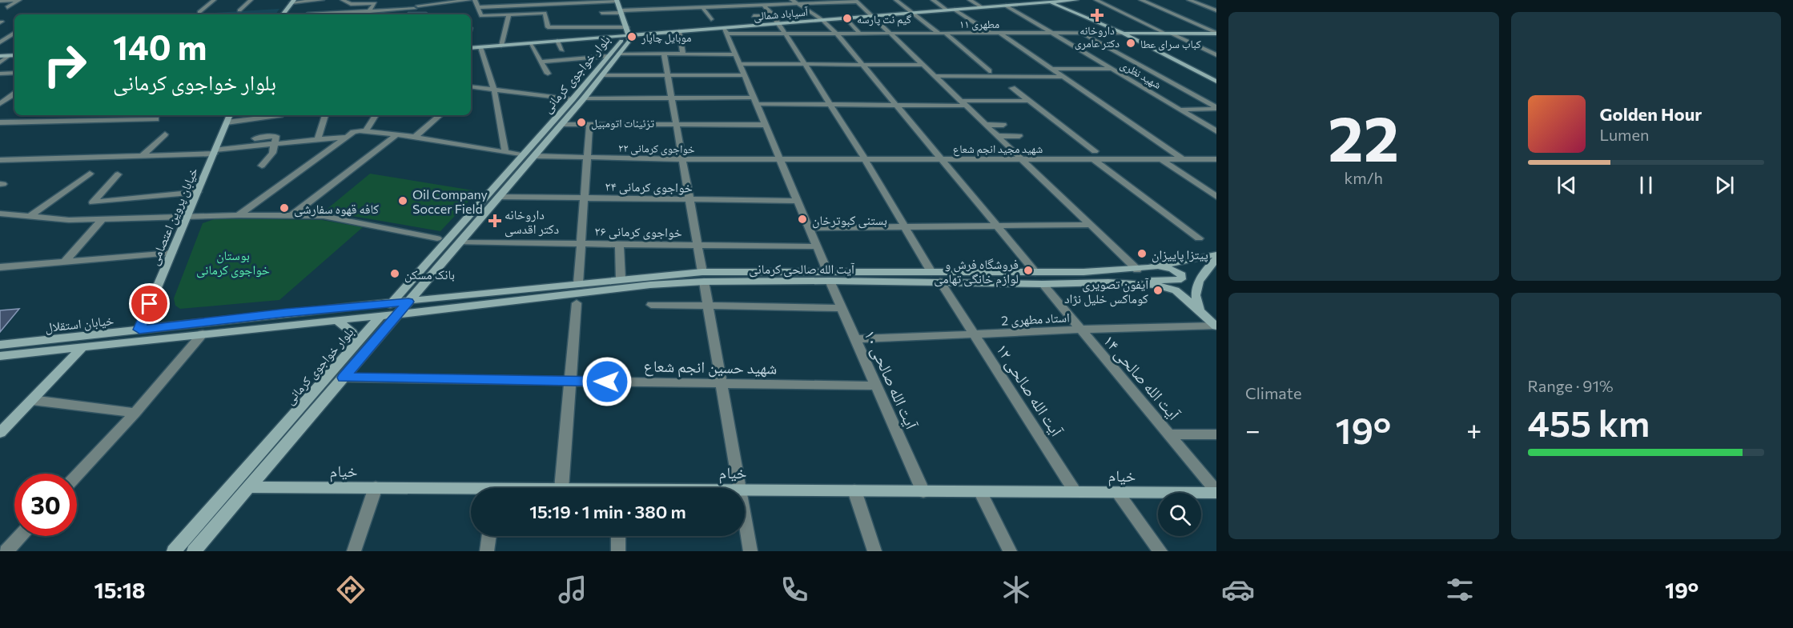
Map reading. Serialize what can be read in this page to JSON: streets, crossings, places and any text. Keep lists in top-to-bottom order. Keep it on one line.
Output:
{"streets":{"main road":["آسیاباد شمالی","بلوار خواجوی کرمانی","خیابان پروین اعتصامی","آیت الله صالحی کرمانی","خیابان استقلال","خیام"],"street":["مطهری ۱۱","شهید نظری","خواجوی کرمانی ۲۲","شهید مجید انجم شعاع","خواجوی کرمانی ۲۴","خواجوی کرمانی ۲۶","استاد مطهری 2","شهید حسین انجم شعاع","آیت الله صالحی ۱۴","آیت الله صالحی ۱۰","آیت الله صالحی ۱۲"]},"crossings":[["آسیاباد شمالی","مطهری ۱۱"],["آسیاباد شمالی","بلوار خواجوی کرمانی"],["آسیاباد شمالی","شهید نظری"],["آسیاباد شمالی","آیت الله صالحی ۱۰"],["مطهری ۱۱","شهید نظری"],["مطهری ۱۱","آیت الله صالحی ۱۰"],["بلوار خواجوی کرمانی","خواجوی کرمانی ۲۲"],["بلوار خواجوی کرمانی","خواجوی کرمانی ۲۴"],["بلوار خواجوی کرمانی","خواجوی کرمانی ۲۶"],["بلوار خواجوی کرمانی","آیت الله صالحی کرمانی"],["بلوار خواجوی کرمانی","خیابان استقلال"],["بلوار خواجوی کرمانی","شهید حسین انجم شعاع"],["بلوار خواجوی کرمانی","خیام"],["خواجوی کرمانی ۲۲","شهید مجید انجم شعاع"],["خواجوی کرمانی ۲۲","خیابان پروین اعتصامی"],["خواجوی کرمانی ۲۲","آیت الله صالحی ۱۰"],["شهید مجید انجم شعاع","آیت الله صالحی ۱۰"],["خواجوی کرمانی ۲۴","آیت الله صالحی ۱۰"],["خیابان پروین اعتصامی","خیابان استقلال"],["خواجوی کرمانی ۲۶","آیت الله صالحی ۱۰"],["آیت الله صالحی کرمانی","استاد مطهری 2"],["آیت الله صالحی کرمانی","خیابان استقلال"],["آیت الله صالحی کرمانی","آیت الله صالحی ۱۴"],["آیت الله صالحی کرمانی","آیت الله صالحی ۱۰"],["آیت الله صالحی کرمانی","آیت الله صالحی ۱۲"],["استاد مطهری 2","آیت الله صالحی ۱۴"],["استاد مطهری 2","آیت الله صالحی ۱۰"],["استاد مطهری 2","آیت الله صالحی ۱۲"],["شهید حسین انجم شعاع","آیت الله صالحی ۱۰"],["آیت الله صالحی ۱۴","خیام"],["آیت الله صالحی ۱۰","خیام"],["آیت الله صالحی ۱۲","خیام"]],"parks":["بوستان خواجوی کرمانی"],"places":{"health":["داروخانه دکتر عامری","داروخانه دکتر اقدسی"],"other":["گیم نت پارسه","موبایل چاپار","کباب سرای عطا","تزئینات اتومبیل","Oil Company Soccer Field","کافه قهوه سفارشی","بستنی کبوترخان","پیتزا پاییزان","فروشگاه فرش و لوازم خانگی تهامی","بانک مسکن","آیفون تصویری کوماکس خلیل نژاد"]},"page":{"tile":[["22","km/h"],"Climate",["Range · 91%","455 km"]],"turn":["140 m","بلوار خواجوی کرمانی"],"song":["Golden Hour","Lumen"],"heat":["−","19°","+"],"limit":"30","trip":"15:19 · 1 min · 380 m","tabs":["15:18","19°"]}}
